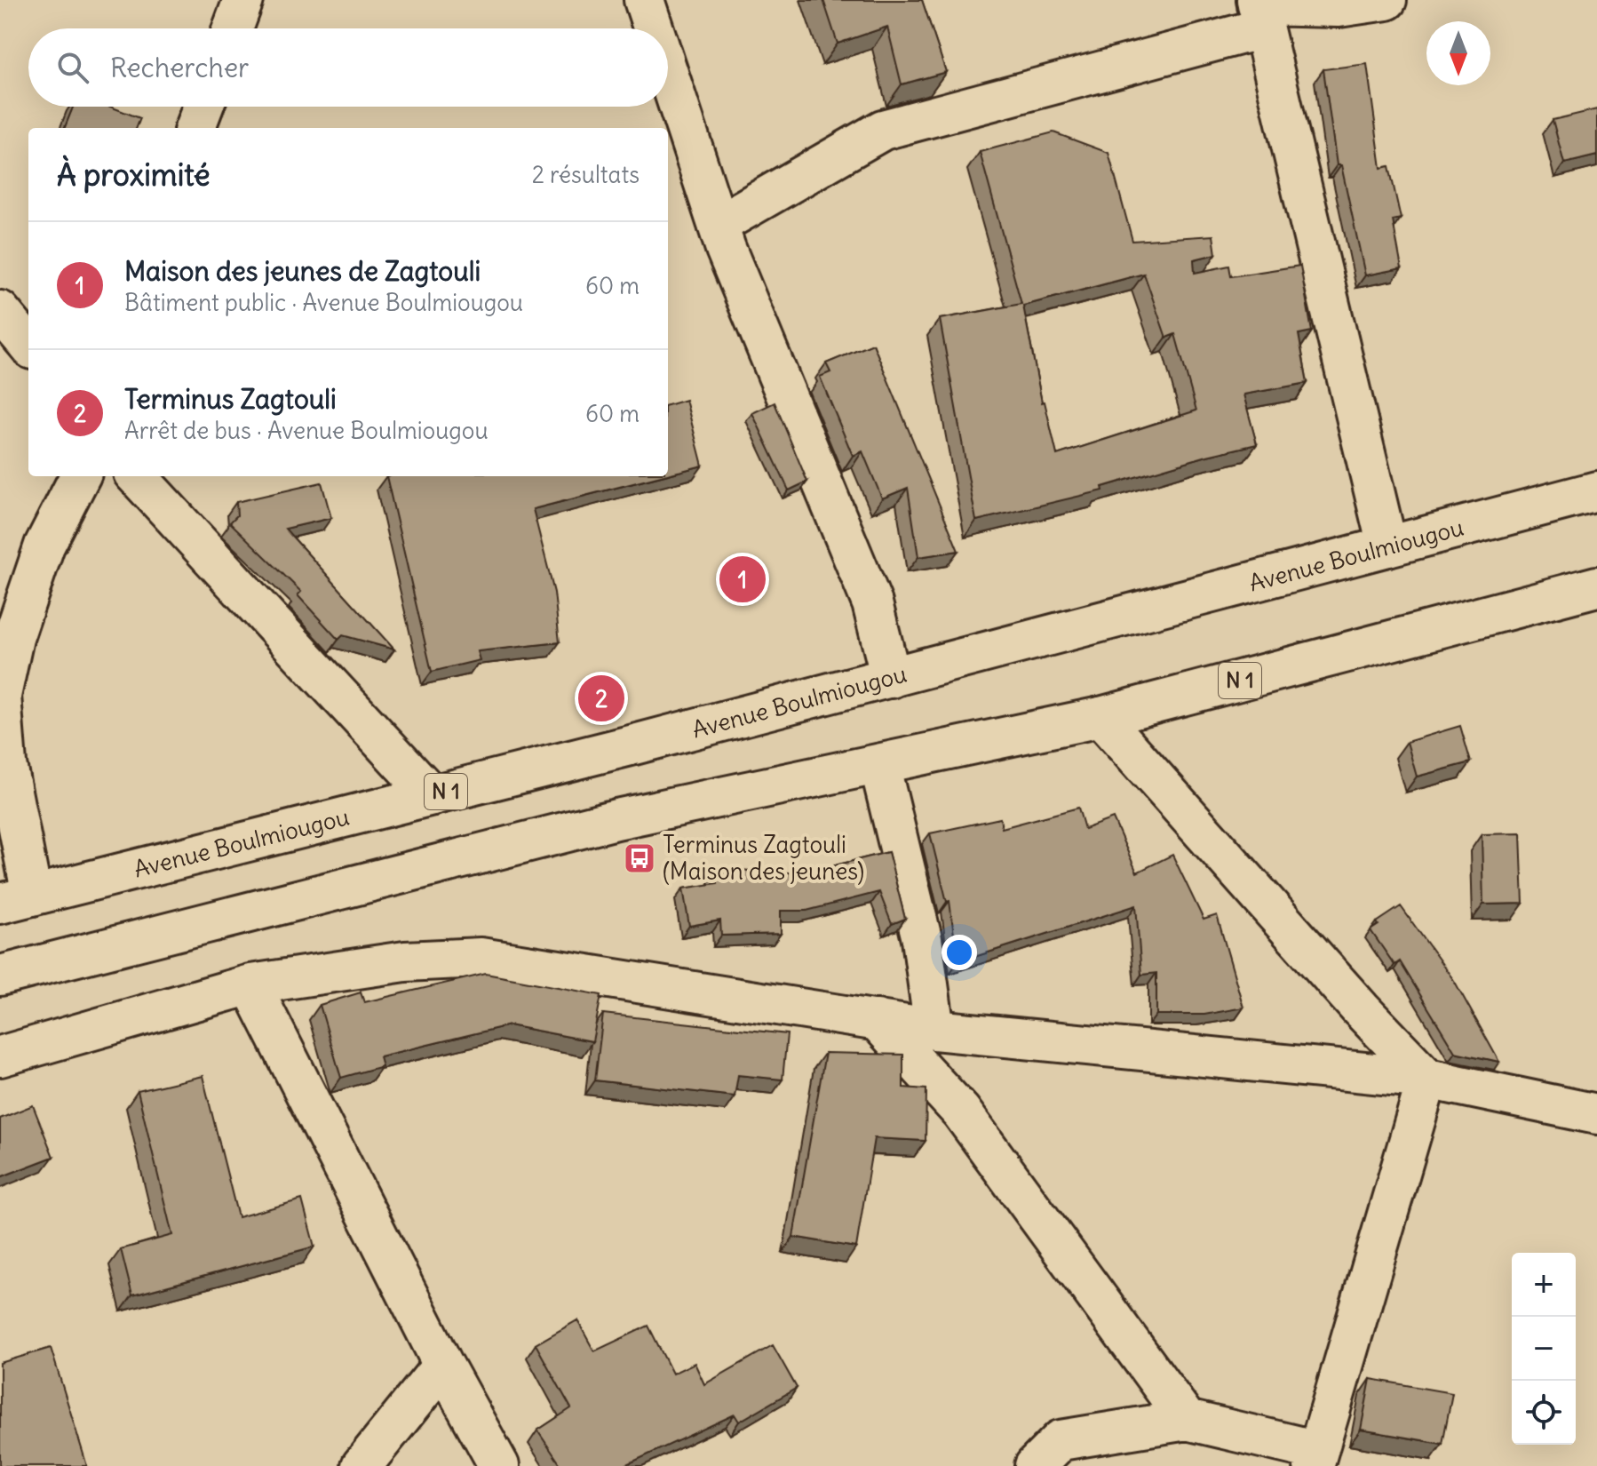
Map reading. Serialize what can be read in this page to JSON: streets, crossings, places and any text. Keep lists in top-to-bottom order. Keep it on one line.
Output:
{"streets":{"main road":["Avenue Boulmiougou","N 1"]},"places":{"bus stop":["Terminus Zagtouli (Maison des jeunes)"]},"north":"bottom","page":{"search":"Rechercher","heading":["À proximité","2 résultats"],"list":[{"mark":"1","name":"Maison des jeunes de Zagtouli","note":"Bâtiment public · Avenue Boulmiougou","value":"60 m"},{"mark":"2","name":"Terminus Zagtouli","note":"Arrêt de bus · Avenue Boulmiougou","value":"60 m"}],"pins":["1","2"],"map_buttons":["+","−"]}}
